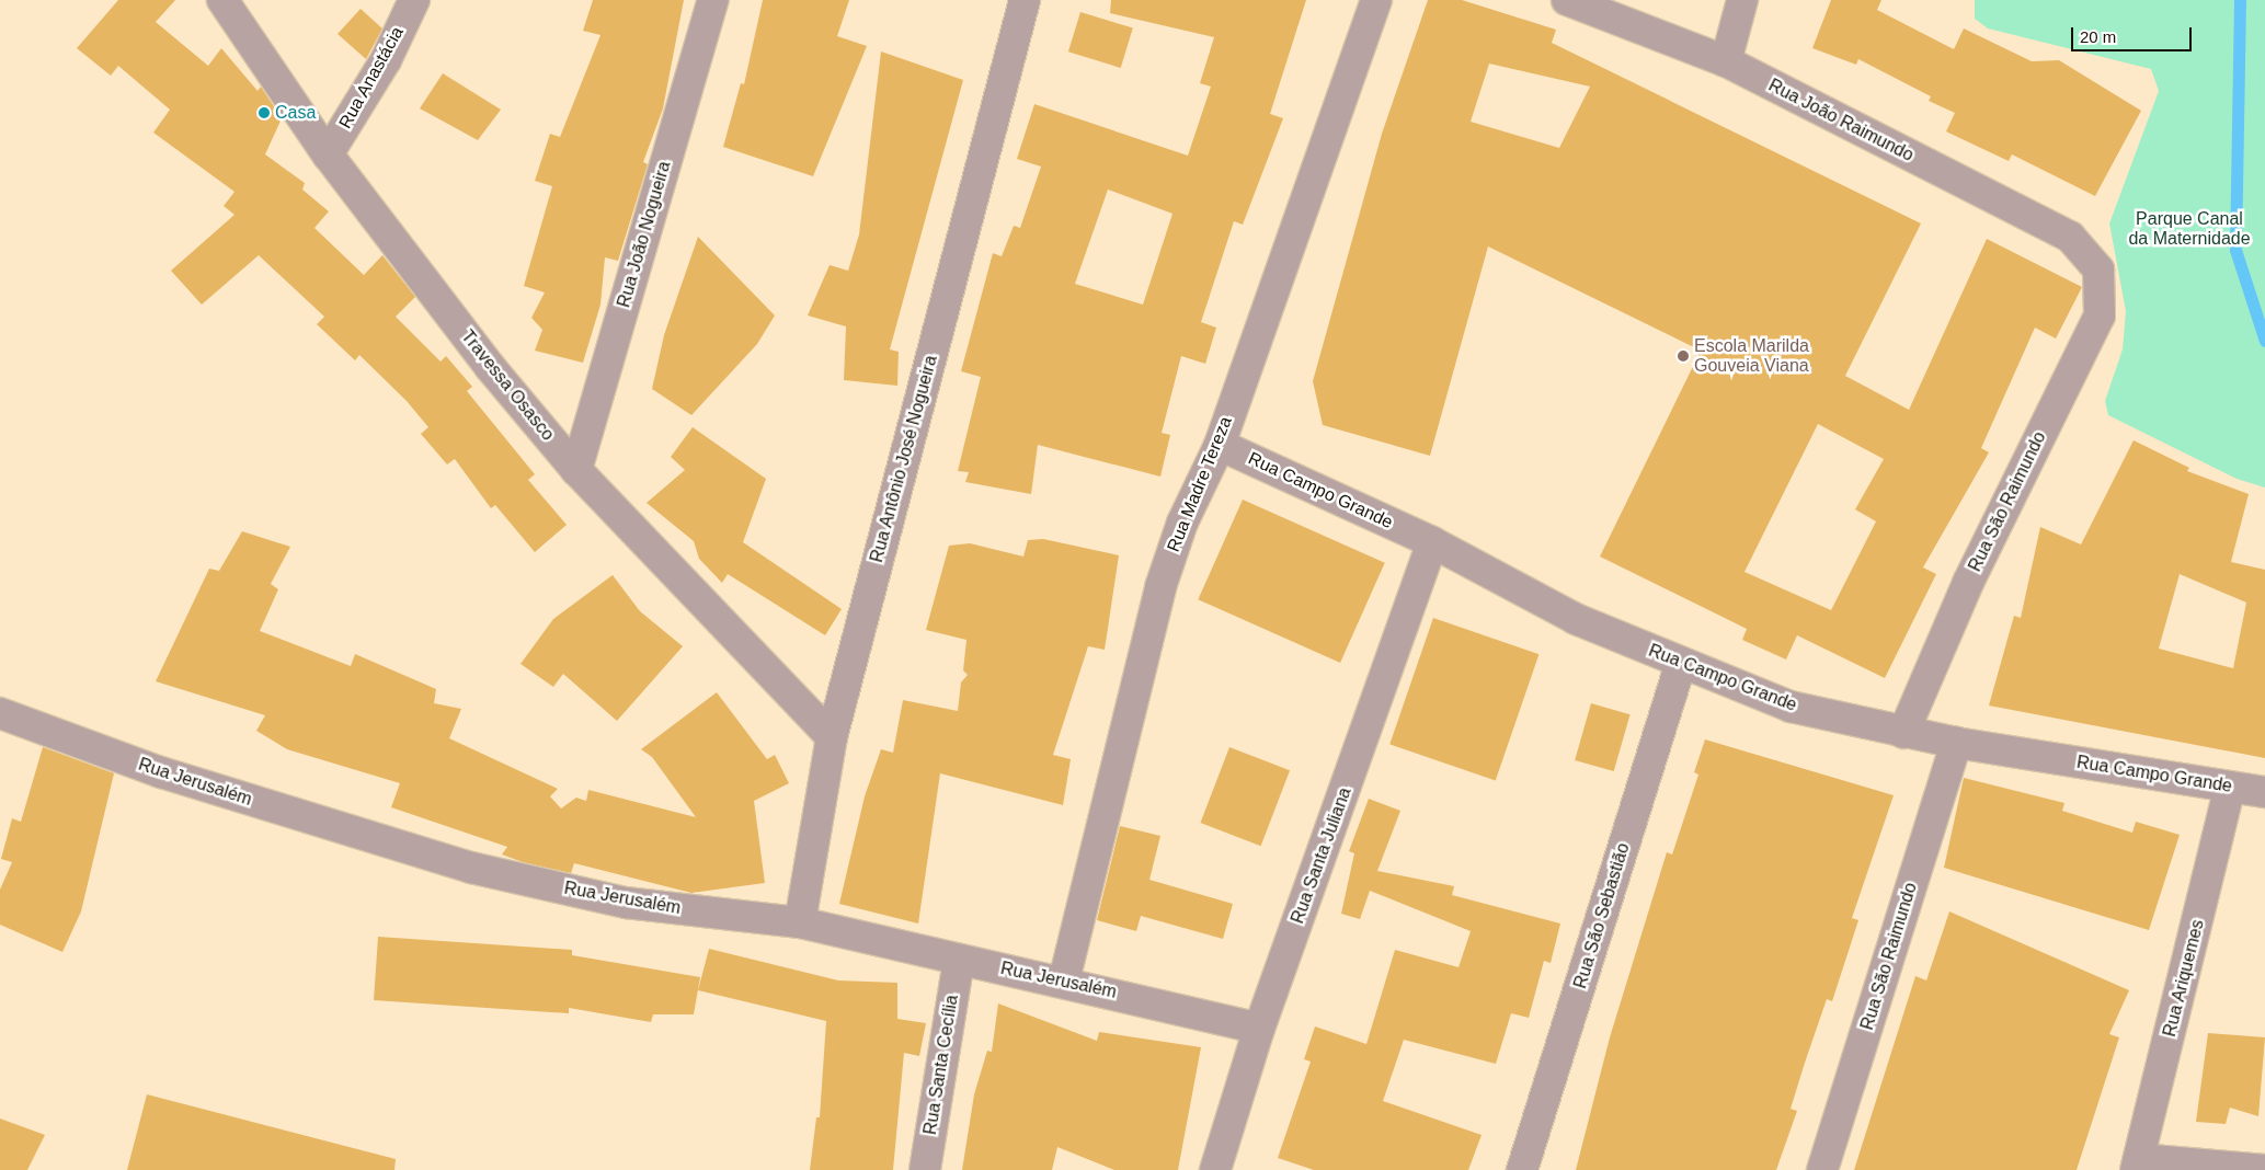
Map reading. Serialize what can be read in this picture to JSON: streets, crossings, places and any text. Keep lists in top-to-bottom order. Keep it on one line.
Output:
{"streets":{"street":["Rua Anastácia","Rua João Raimundo","Rua João Nogueira","Travessa Osasco","Rua Antônio José Nogueira","Rua Madre Tereza","Rua Campo Grande","Rua São Raimundo","Rua Jerusalém","Rua Santa Juliana","Rua São Sebastião","Rua Ariquemes","Rua Santa Cecília"]},"crossings":[["Rua Anastácia","Travessa Osasco"],["Rua João Raimundo","Rua São Raimundo"],["Rua João Nogueira","Travessa Osasco"],["Travessa Osasco","Rua Antônio José Nogueira"],["Rua Antônio José Nogueira","Rua Jerusalém"],["Rua Madre Tereza","Rua Campo Grande"],["Rua Madre Tereza","Rua Jerusalém"],["Rua Campo Grande","Rua São Raimundo"],["Rua Campo Grande","Rua Santa Juliana"],["Rua Campo Grande","Rua São Sebastião"],["Rua Campo Grande","Rua Ariquemes"],["Rua Jerusalém","Rua Santa Juliana"],["Rua Jerusalém","Rua Santa Cecília"]],"parks":["Parque Canal da Maternidade"],"places":["Casa","Escola Marilda Gouveia Viana"],"scale_bar":"20 m"}
